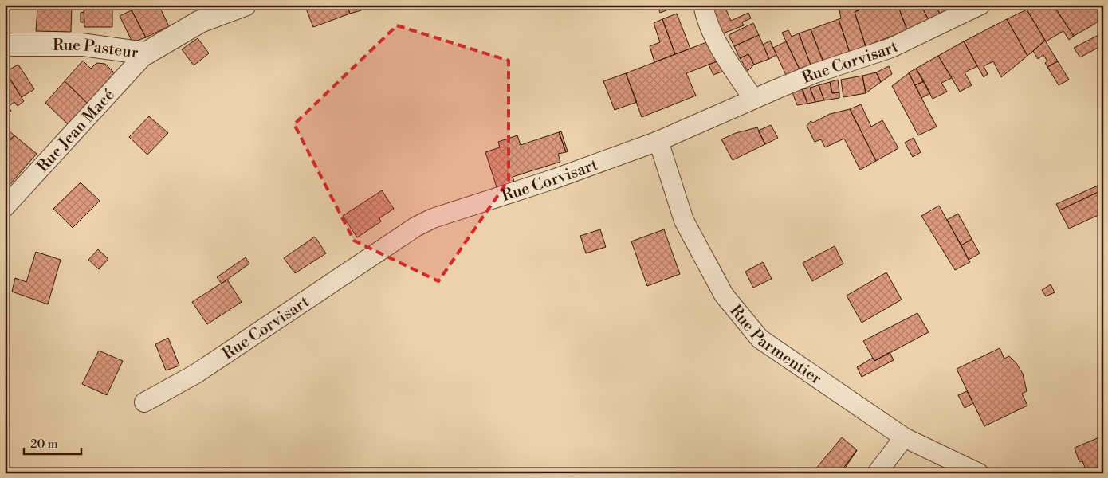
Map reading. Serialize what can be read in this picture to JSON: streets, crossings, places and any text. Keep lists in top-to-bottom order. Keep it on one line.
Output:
{"streets":{"street":["Rue Pasteur","Rue Corvisart","Rue Jean Macé","Rue Parmentier"]},"crossings":[["Rue Pasteur","Rue Jean Macé"],["Rue Corvisart","Rue Parmentier"]],"scale_bar":"20 m"}
